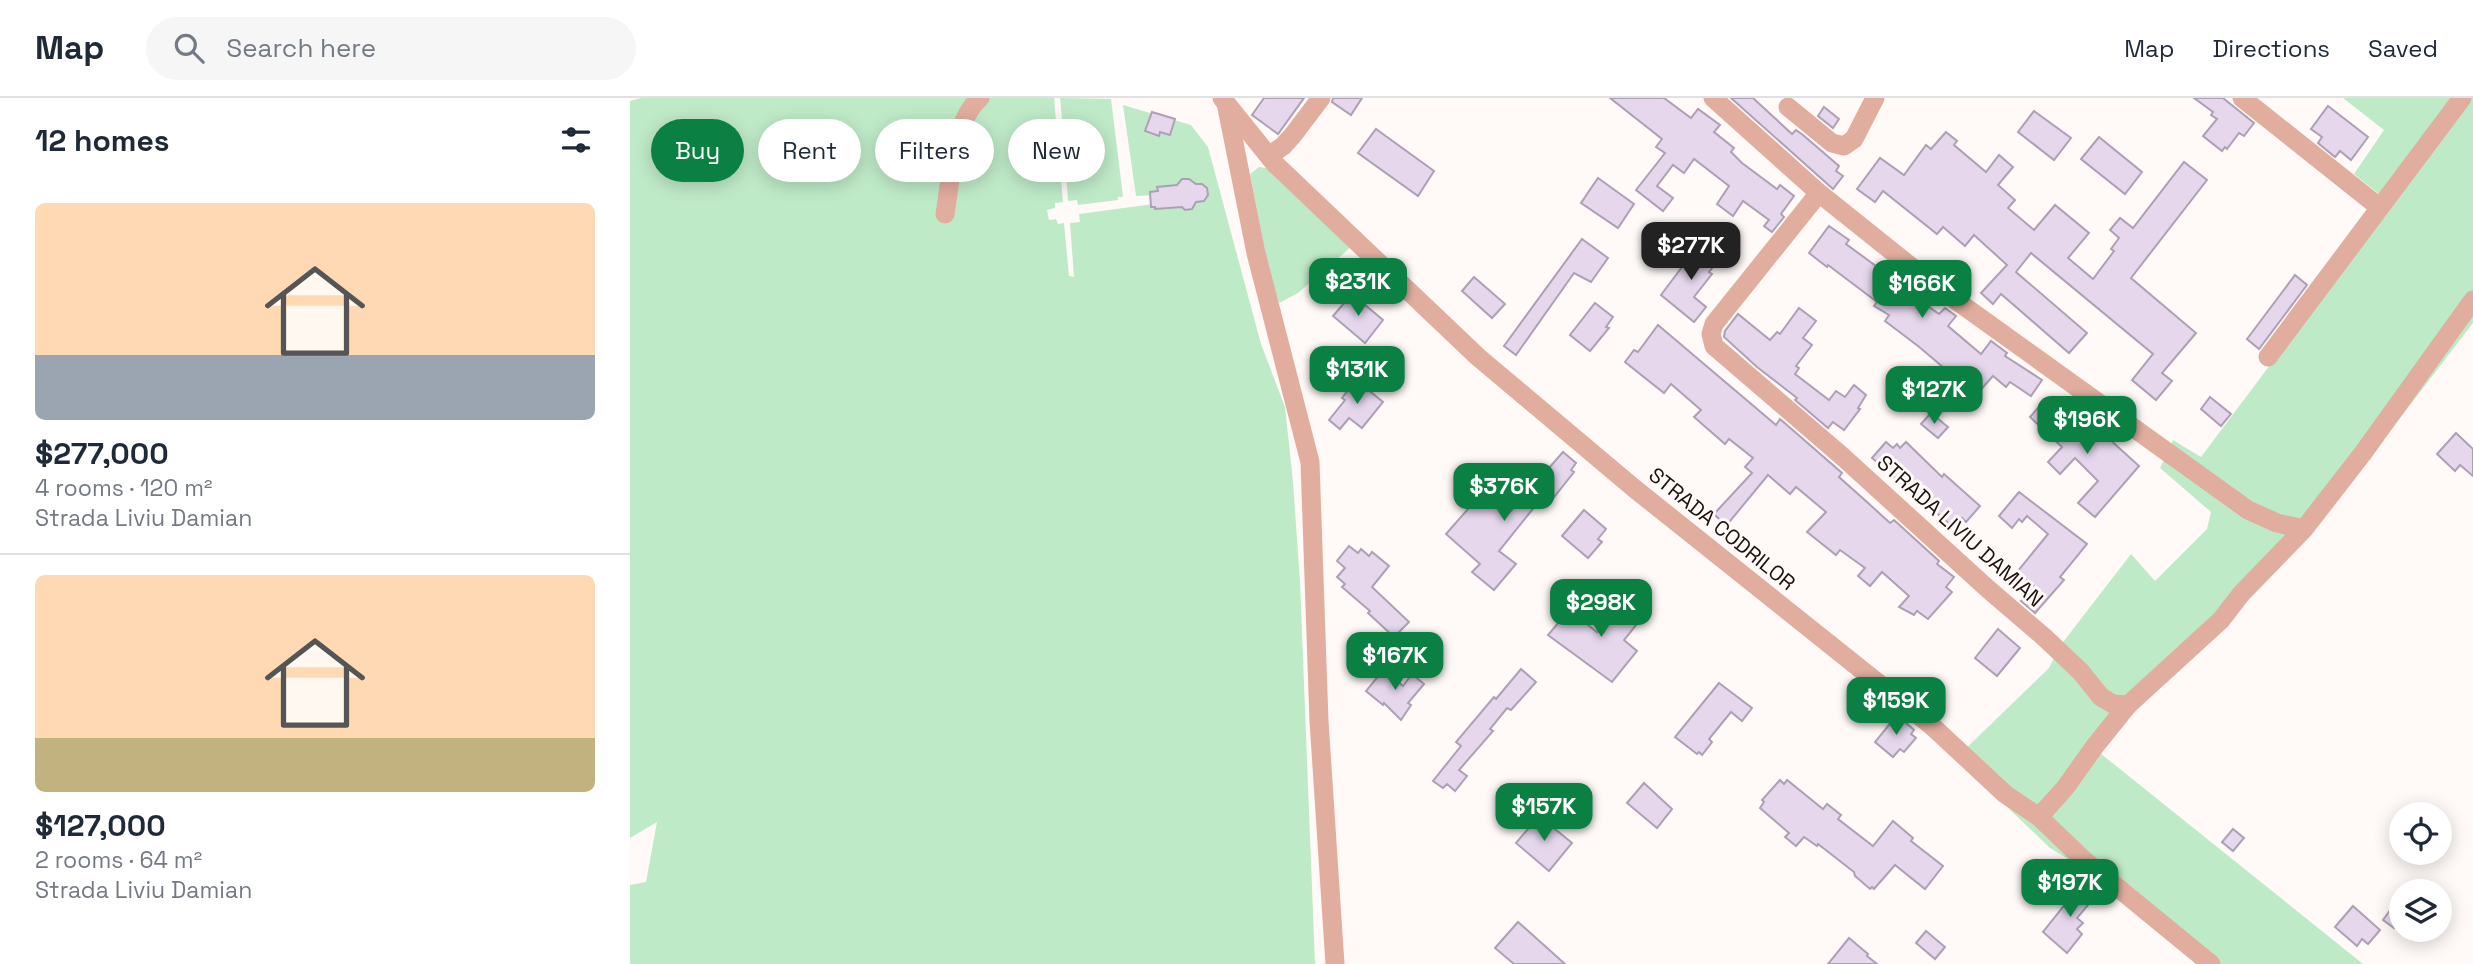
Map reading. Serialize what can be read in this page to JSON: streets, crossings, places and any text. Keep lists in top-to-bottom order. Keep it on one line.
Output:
{"streets":{"street":["STRADA CODRILOR","STRADA LIVIU DAMIAN"]},"page":{"header":"Map","search":"Search here","nav":["Map","Directions","Saved"],"heading":"12 homes","chip":["Buy","Rent","Filters","New"],"list":[{"name":"$277,000","note":"4 rooms · 120 m² · Strada Liviu Damian"},{"name":"$127,000","note":"2 rooms · 64 m² · Strada Liviu Damian"}],"price":["$277K","$231K","$166K","$131K","$127K","$196K","$376K","$298K","$167K","$159K","$157K","$197K"]}}
